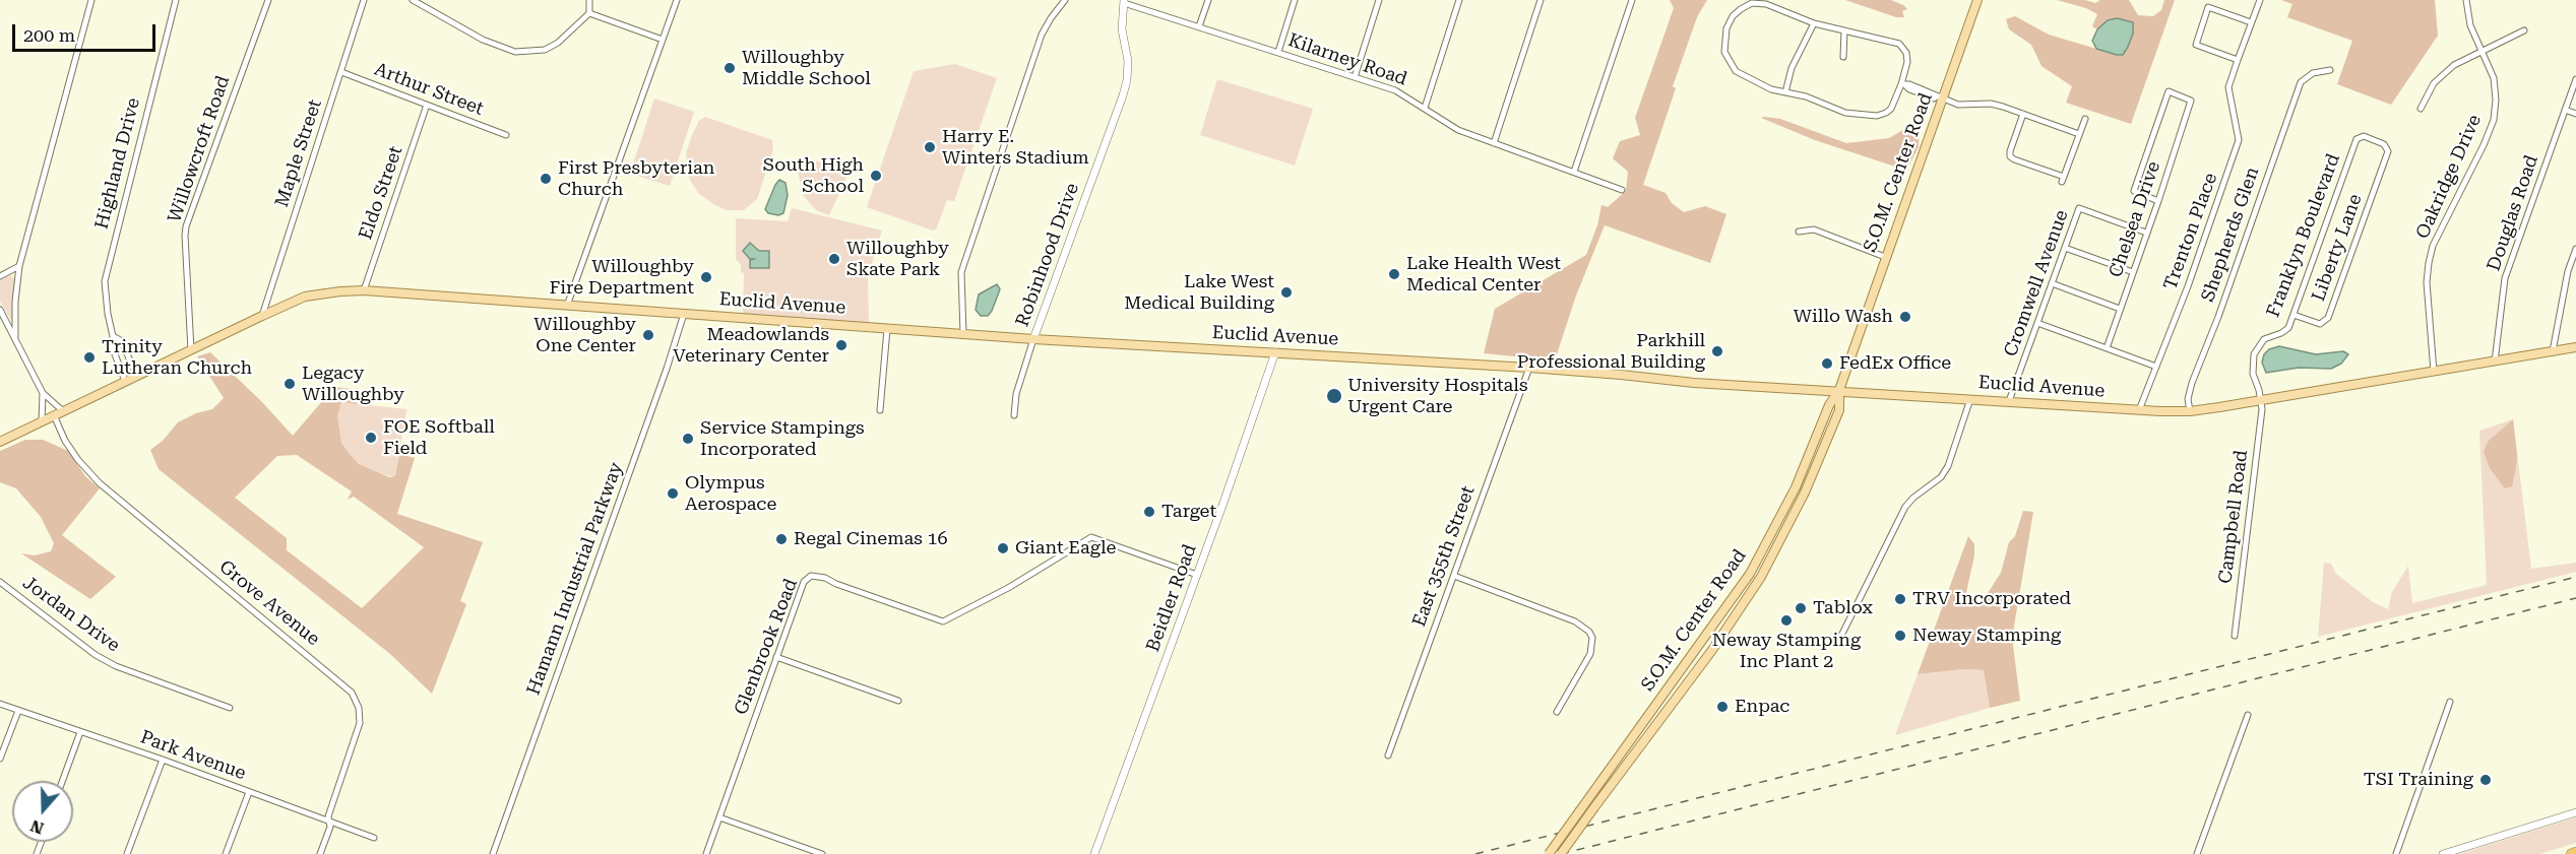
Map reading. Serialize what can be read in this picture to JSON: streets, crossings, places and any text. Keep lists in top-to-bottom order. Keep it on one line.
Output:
{"streets":{"main road":["S.O.M. Center Road","Euclid Avenue"],"street":["Kilarney Road","Arthur Street","Willowcroft Road","Maple Street","Highland Drive","Oakridge Drive","Eldo Street","Douglas Road","Chelsea Drive","Trenton Place","Shepherds Glen","Franklyn Boulevard","Liberty Lane","Robinhood Drive","Cromwell Avenue","Campbell Road","East 355th Street","Hamann Industrial Parkway","Beidler Road","Grove Avenue","Jordan Drive","Glenbrook Road","Park Avenue"]},"crossings":[["Kilarney Road","Robinhood Drive"],["Arthur Street","Maple Street"],["Arthur Street","Eldo Street"],["Willowcroft Road","Euclid Avenue"],["Maple Street","Euclid Avenue"],["Highland Drive","Euclid Avenue"],["S.O.M. Center Road","Euclid Avenue"],["Oakridge Drive","Euclid Avenue"],["Eldo Street","Euclid Avenue"],["Douglas Road","Euclid Avenue"],["Chelsea Drive","Cromwell Avenue"],["Trenton Place","Euclid Avenue"],["Shepherds Glen","Euclid Avenue"],["Franklyn Boulevard","Liberty Lane"],["Franklyn Boulevard","Euclid Avenue"],["Franklyn Boulevard","Campbell Road"],["Robinhood Drive","Euclid Avenue"],["Cromwell Avenue","Euclid Avenue"],["Euclid Avenue","Campbell Road"],["Euclid Avenue","East 355th Street"],["Euclid Avenue","Hamann Industrial Parkway"],["Euclid Avenue","Beidler Road"],["Euclid Avenue","Grove Avenue"],["Beidler Road","Glenbrook Road"],["Grove Avenue","Park Avenue"]],"places":["Willoughby Middle School","Harry E. Winters Stadium","South High School","First Presbyterian Church","Willoughby Skate Park","Lake Health West Medical Center","Willoughby Fire Department","Lake West Medical Building","Willo Wash","Willoughby One Center","Meadowlands Veterinary Center","Parkhill Professional Building","Trinity Lutheran Church","FedEx Office","Legacy Willoughby","University Hospitals Urgent Care","FOE Softball Field","Service Stampings Incorporated","Olympus Aerospace","Target","Regal Cinemas 16","Giant Eagle","TRV Incorporated","Tablox","Neway Stamping Inc Plant 2","Neway Stamping","Enpac","TSI Training"],"scale_bar":"200 m","north":"bottom"}
